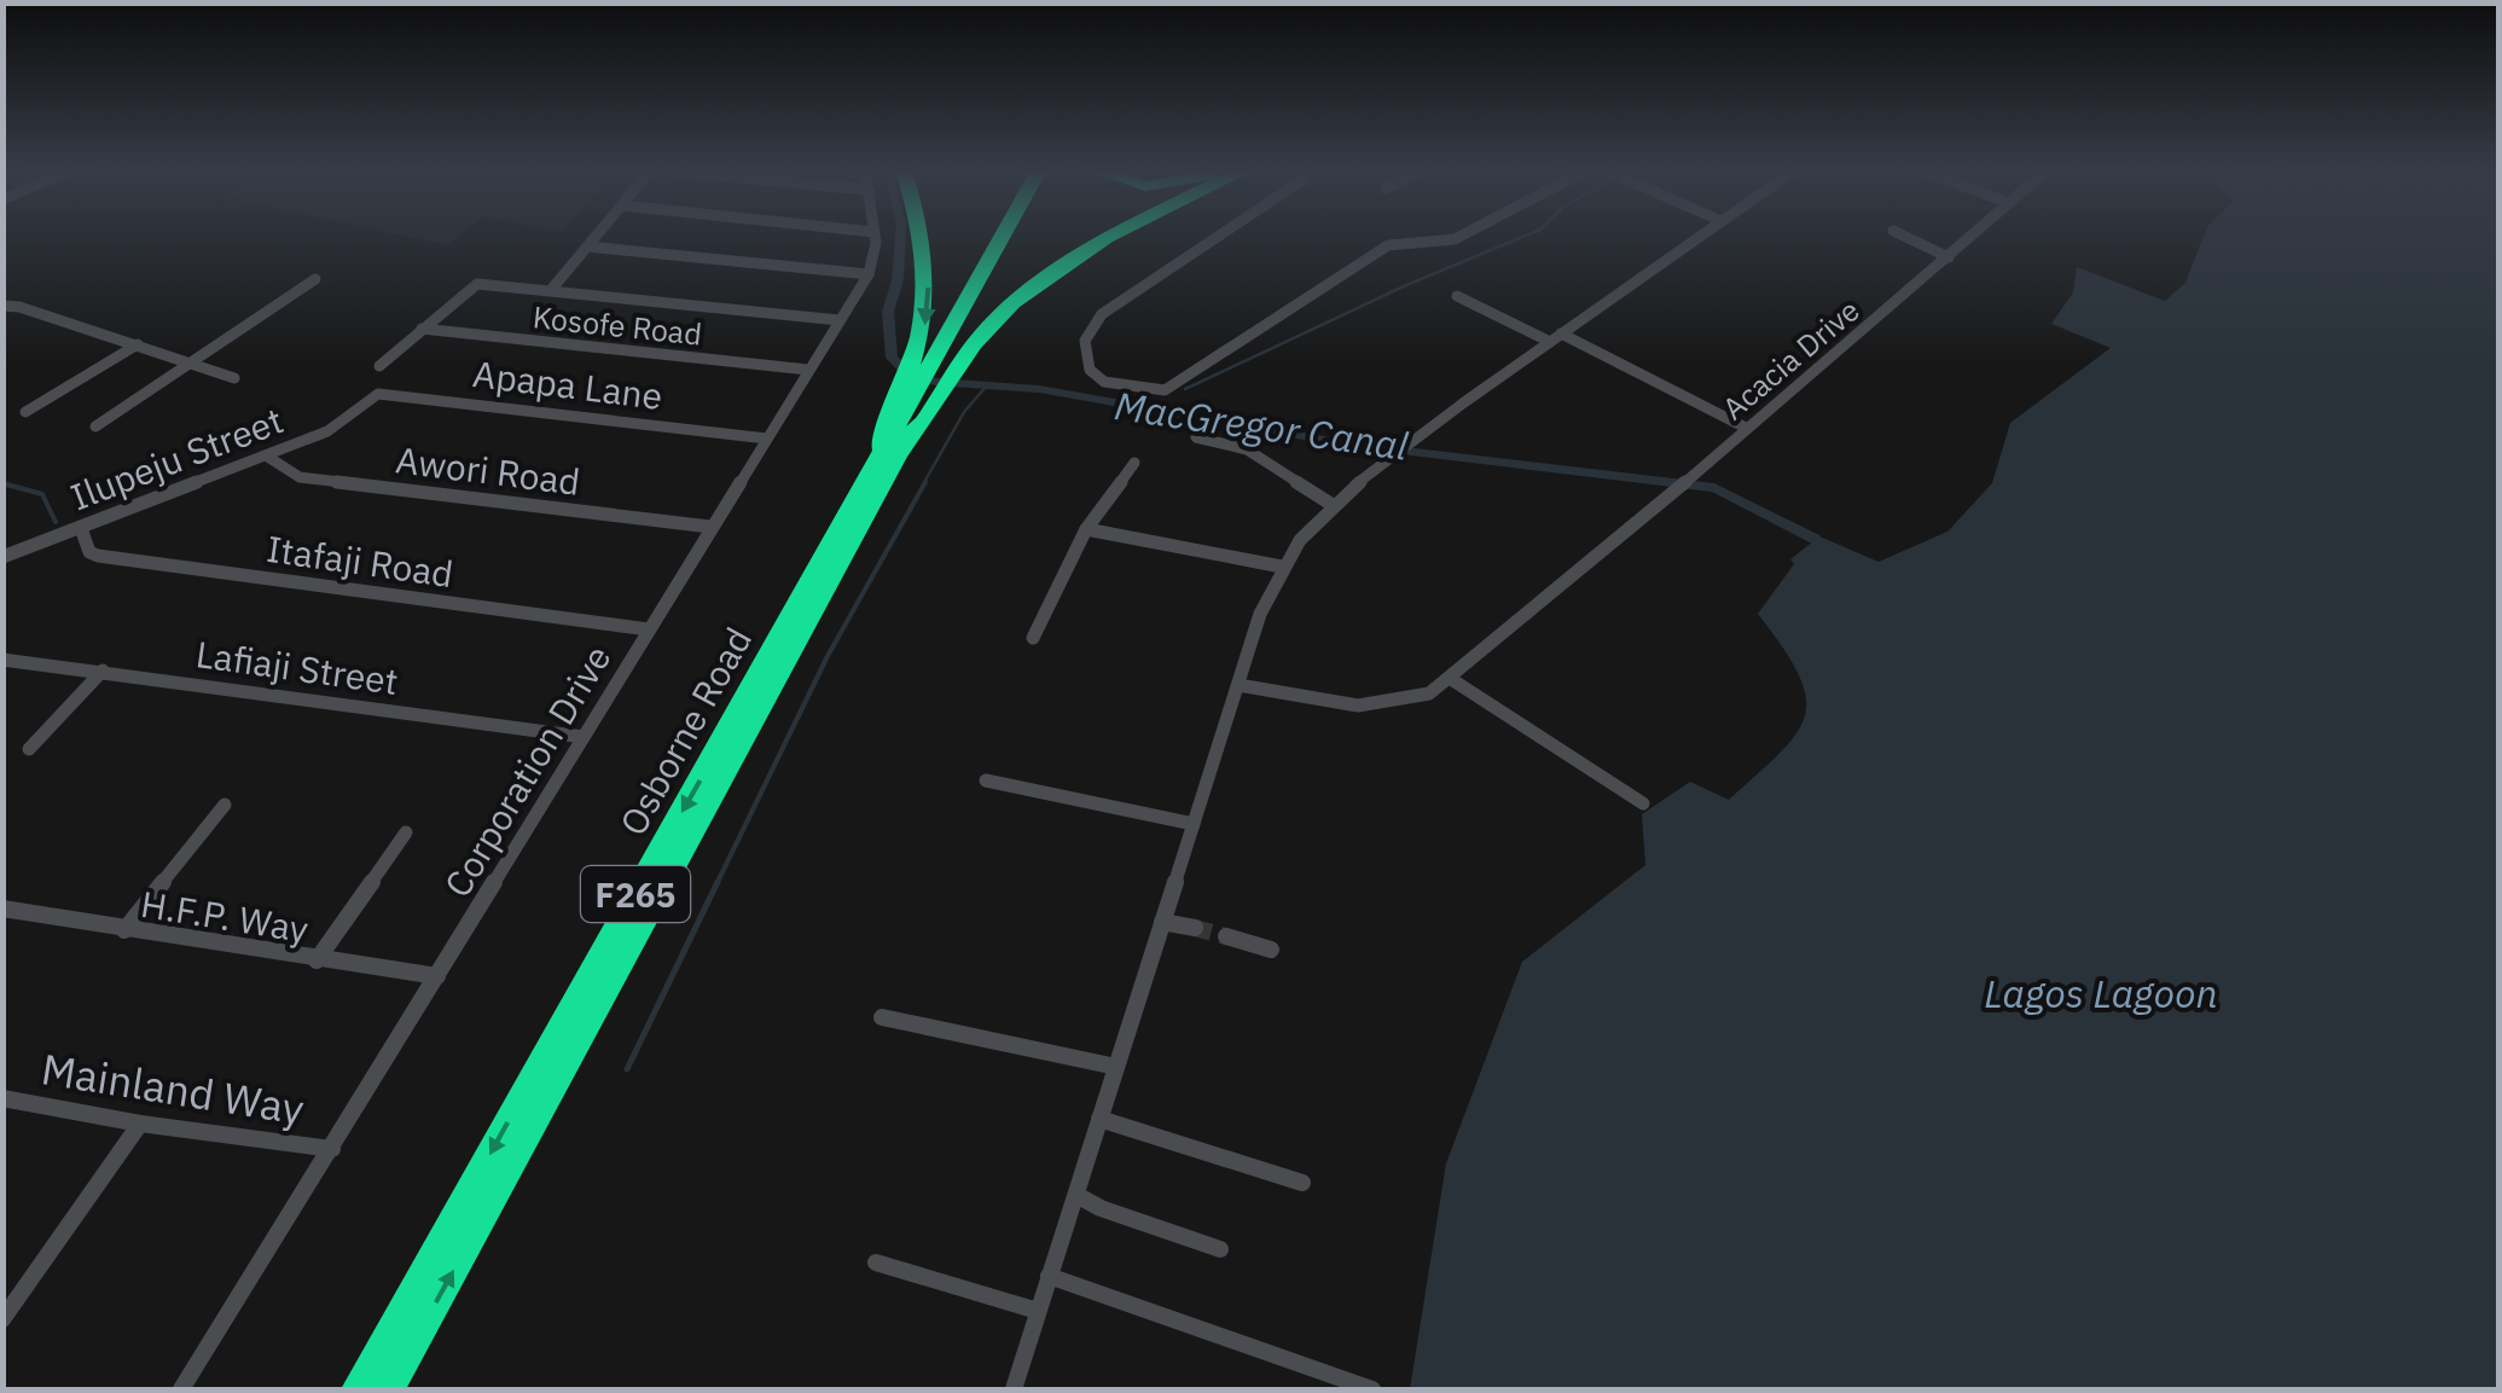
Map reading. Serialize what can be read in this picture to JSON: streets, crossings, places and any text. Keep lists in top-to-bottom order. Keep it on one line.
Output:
{"streets":{"main road":["Osborne Road","F265"],"street":["Kosofe Road","Acacia Drive","Apapa Lane","Ilupeju Street","Awori Road","Itafaji Road","Lafiaji Street","Corporation Drive","H.F.P. Way","Mainland Way"]},"crossings":[["Kosofe Road","Corporation Drive"],["Apapa Lane","Ilupeju Street"],["Apapa Lane","Corporation Drive"],["Ilupeju Street","Awori Road"],["Ilupeju Street","Itafaji Road"],["Awori Road","Corporation Drive"],["Itafaji Road","Corporation Drive"],["Lafiaji Street","Corporation Drive"],["Osborne Road","F265"],["Corporation Drive","H.F.P. Way"],["Corporation Drive","Mainland Way"]],"water":["MacGregor Canal","Lagos Lagoon"]}
